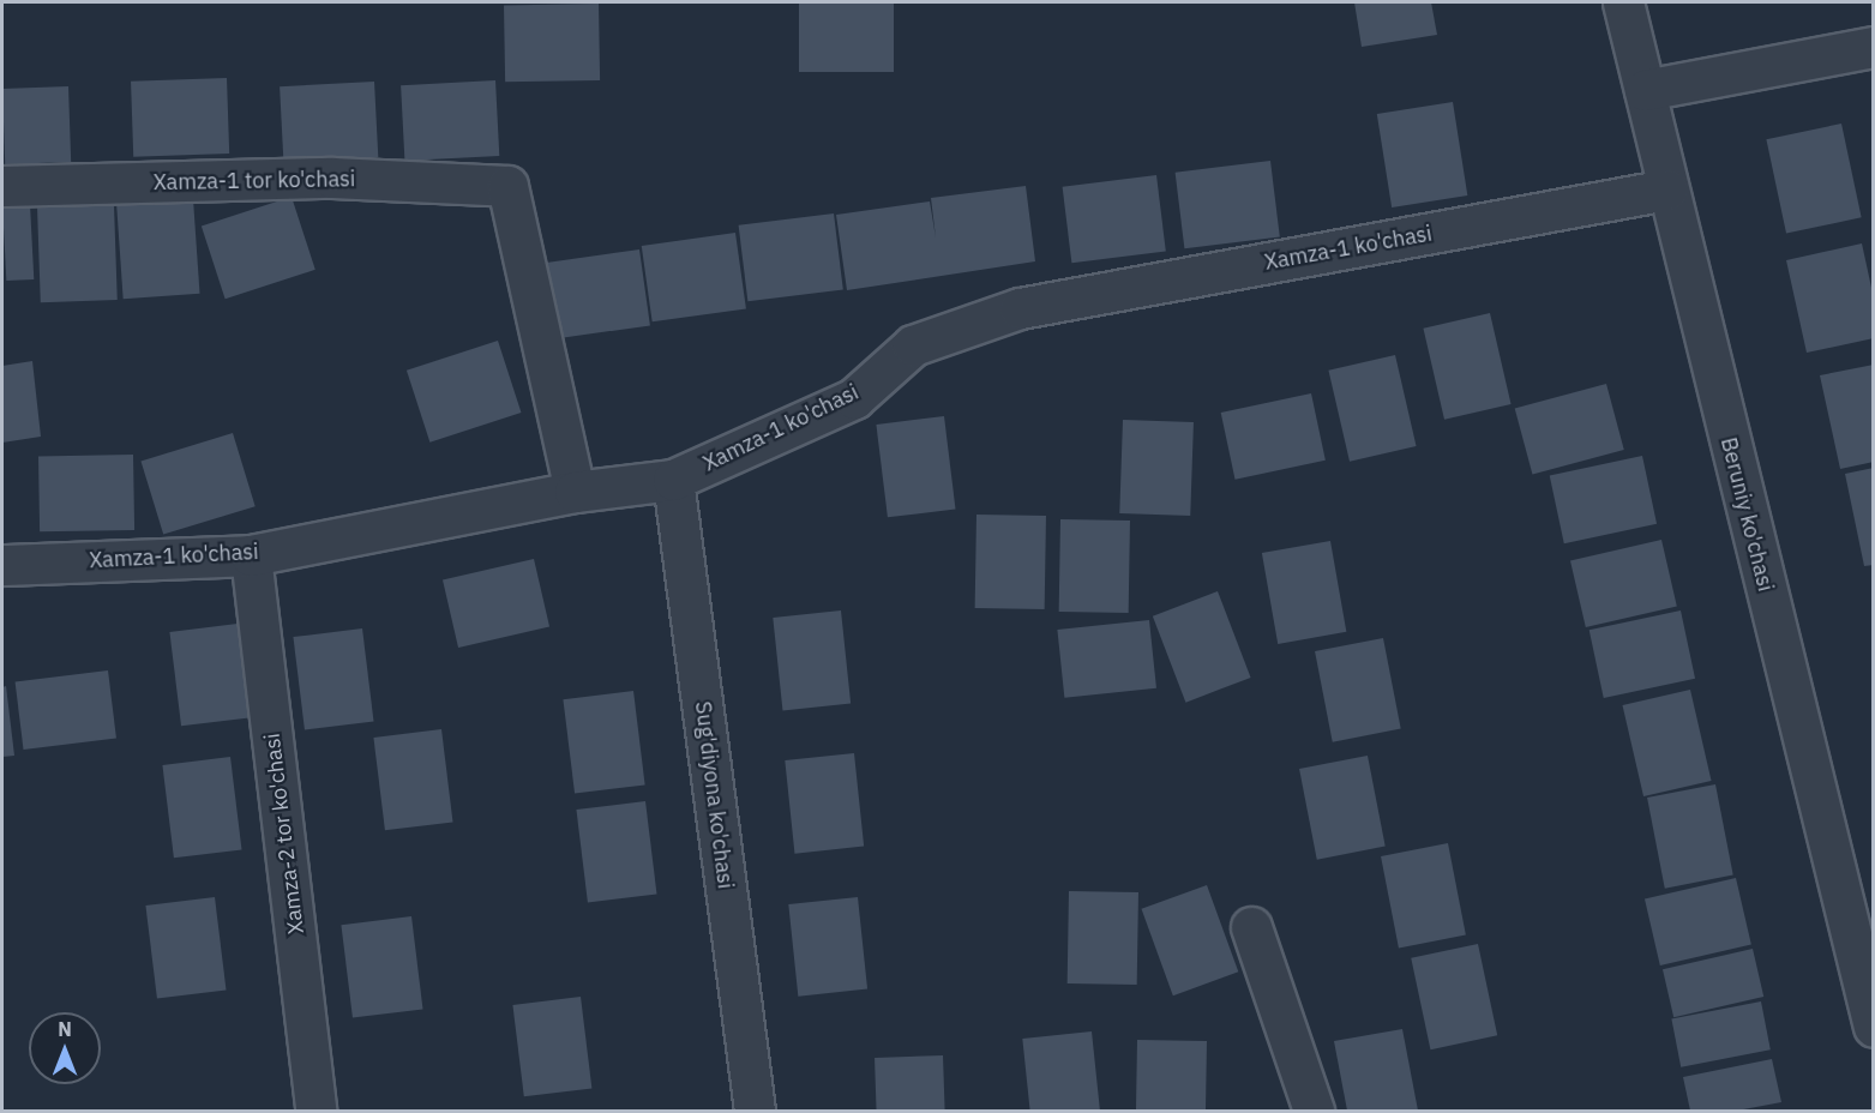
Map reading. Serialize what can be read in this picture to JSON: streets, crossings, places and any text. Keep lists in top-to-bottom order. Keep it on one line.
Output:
{"streets":{"street":["Xamza-1 tor ko'chasi","Xamza-1 ko'chasi","Beruniy ko'chasi","Sug'diyona ko'chasi","Xamza-2 tor ko'chasi"]},"crossings":[["Xamza-1 tor ko'chasi","Xamza-1 ko'chasi"],["Xamza-1 ko'chasi","Beruniy ko'chasi"],["Xamza-1 ko'chasi","Sug'diyona ko'chasi"],["Xamza-1 ko'chasi","Xamza-2 tor ko'chasi"]],"north":"top"}
